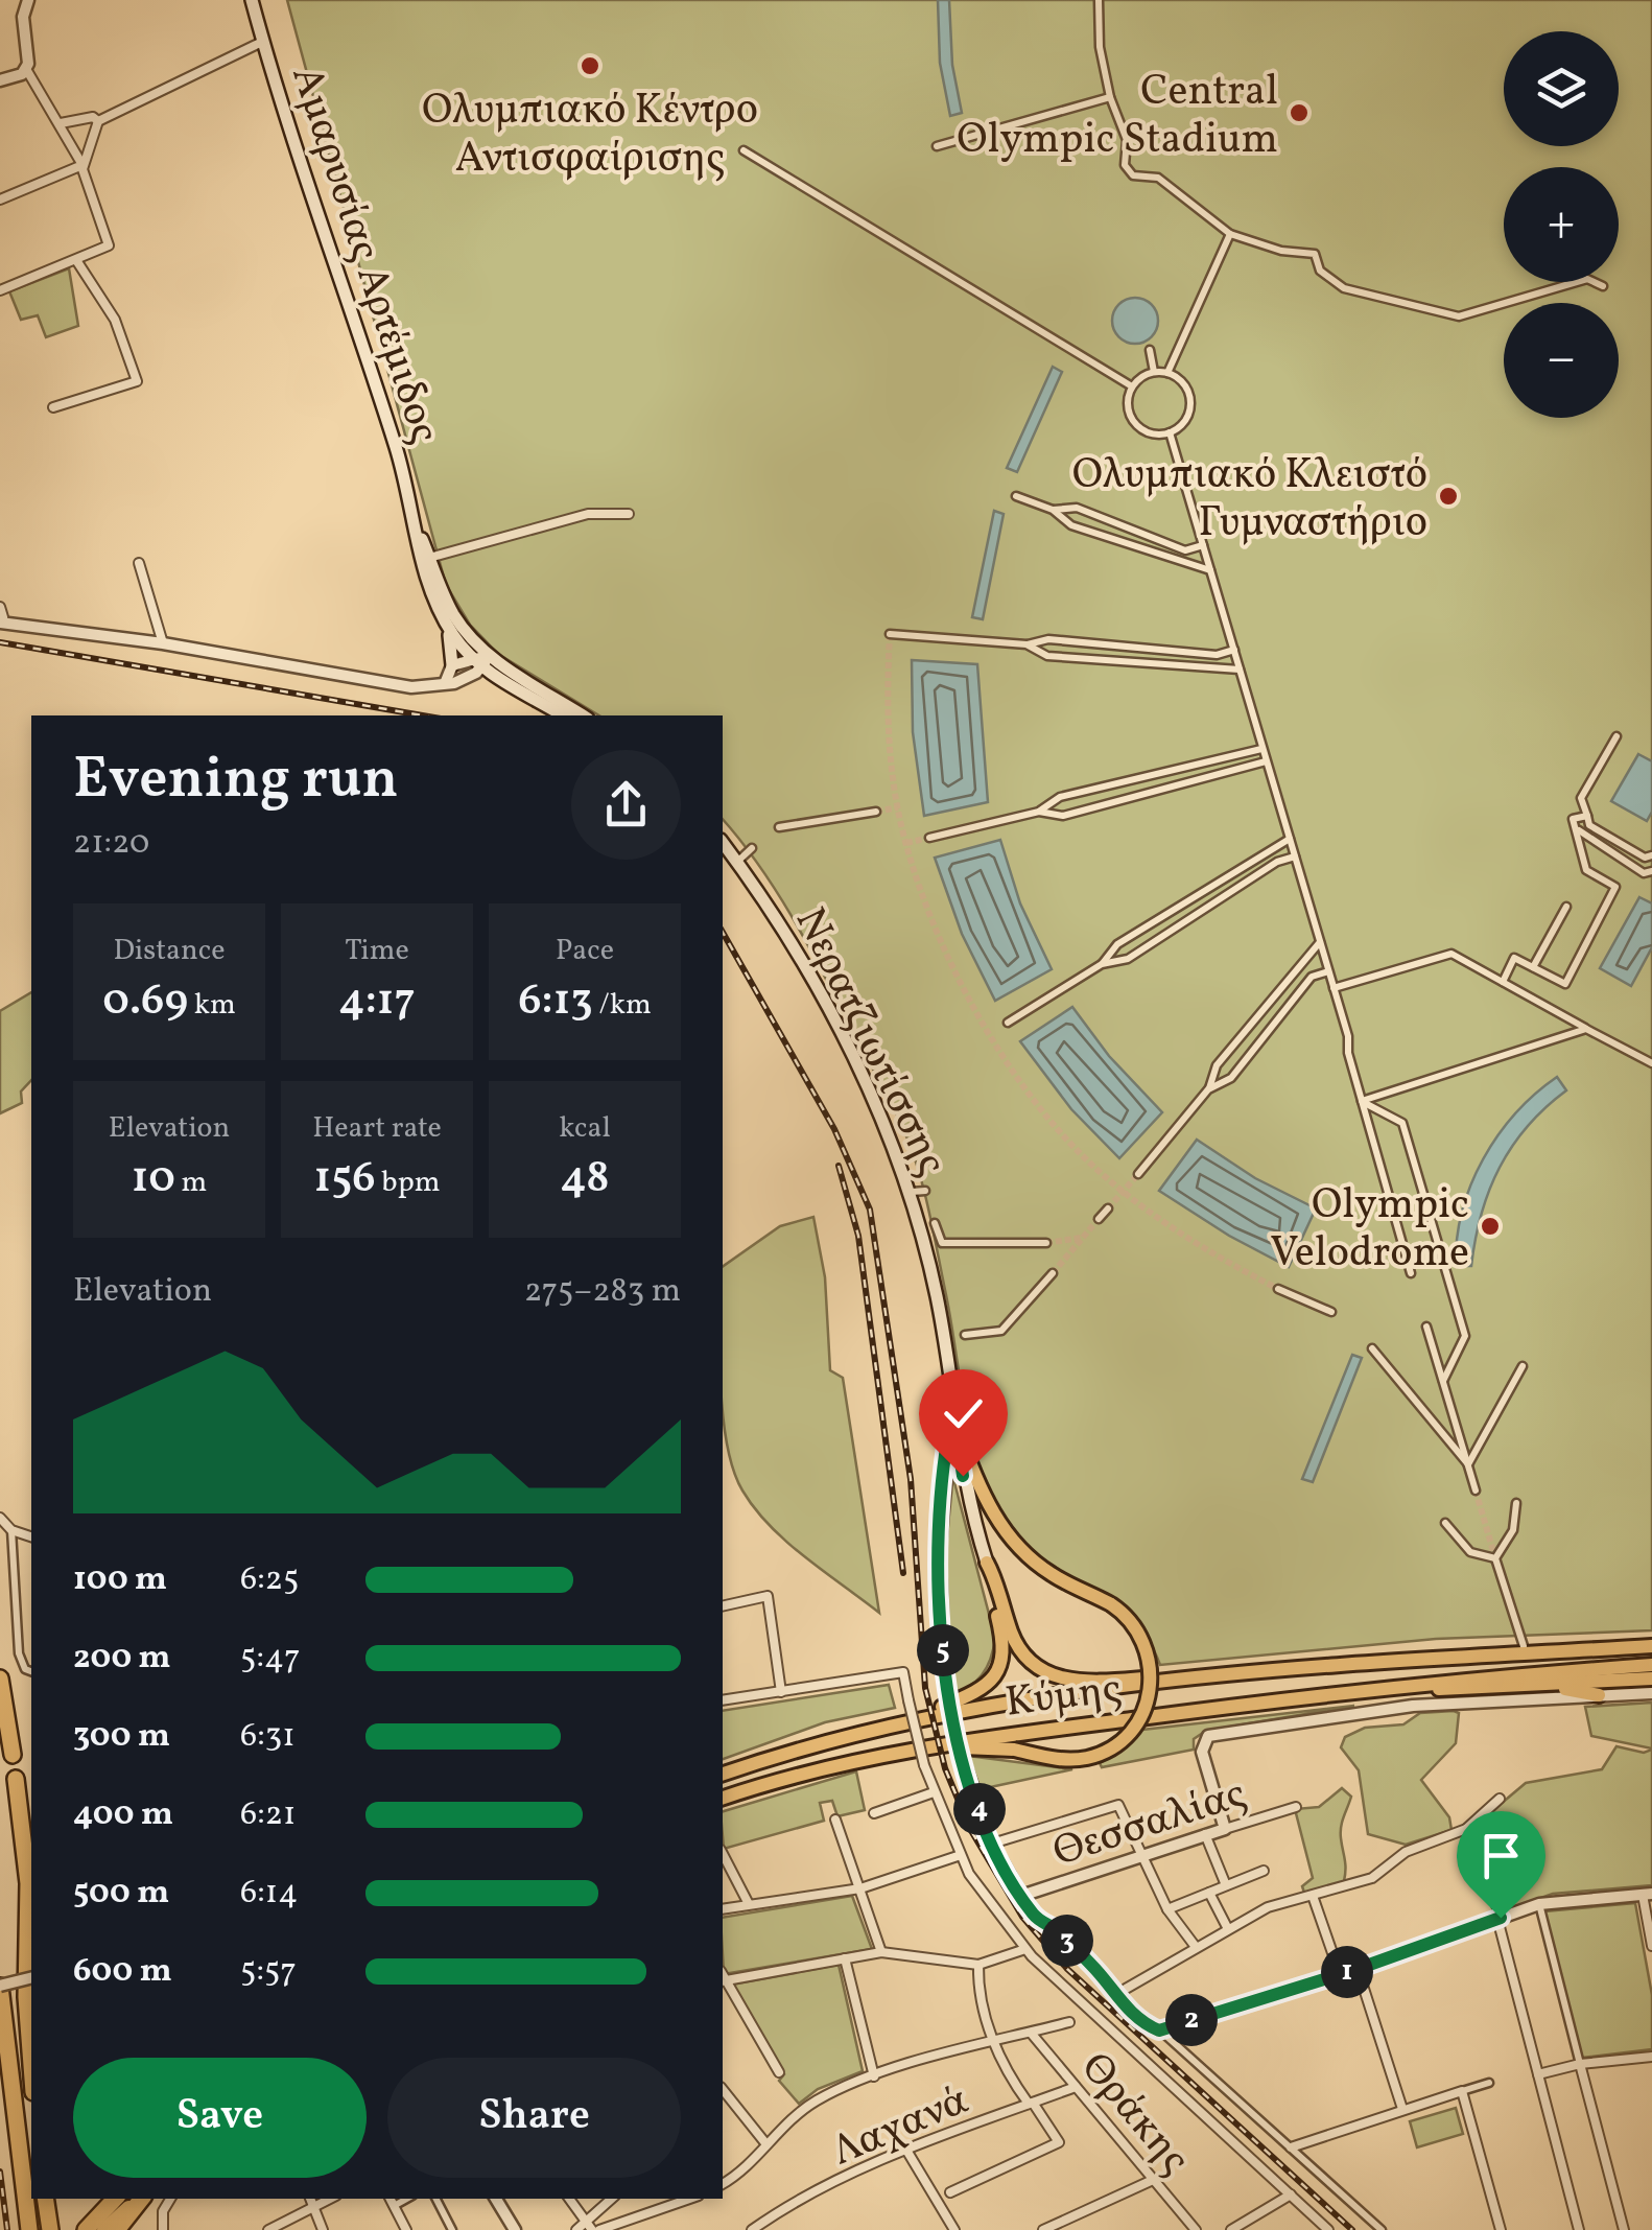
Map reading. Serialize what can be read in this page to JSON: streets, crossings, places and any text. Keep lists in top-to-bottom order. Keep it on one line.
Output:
{"streets":{"main road":["Αμαρυσίας Αρτέμιδος","Νερατζιωτίσσης","Κύμης"],"street":["Θεσσαλίας","Θράκης","Λαχανά"]},"crossings":[["Νερατζιωτίσσης","Θεσσαλίας"],["Θράκης","Λαχανά"]],"places":["Ολυμπιακό Κέντρο Αντισφαίρισης","Central Olympic Stadium","Ολυμπιακό Κλειστό Γυμναστήριο","Olympic Velodrome"],"page":{"map_buttons":["+","−"],"heading":["Evening run","21:20"],"stats":[["Distance","0.69 km"],["Time","4:17"],["Pace","6:13 /km"],["Elevation","10 m"],["Heart rate","156 bpm"],["kcal","48"]],"chart":["Elevation","275–283 m"],"list":[{"name":"100 m","note":"6:25"},{"name":"200 m","note":"5:47"},{"name":"300 m","note":"6:31"},{"name":"400 m","note":"6:21"},{"name":"500 m","note":"6:14"},{"name":"600 m","note":"5:57"}],"pins":["5","4","3","1","2"],"buttons":["Save","Share"]}}
